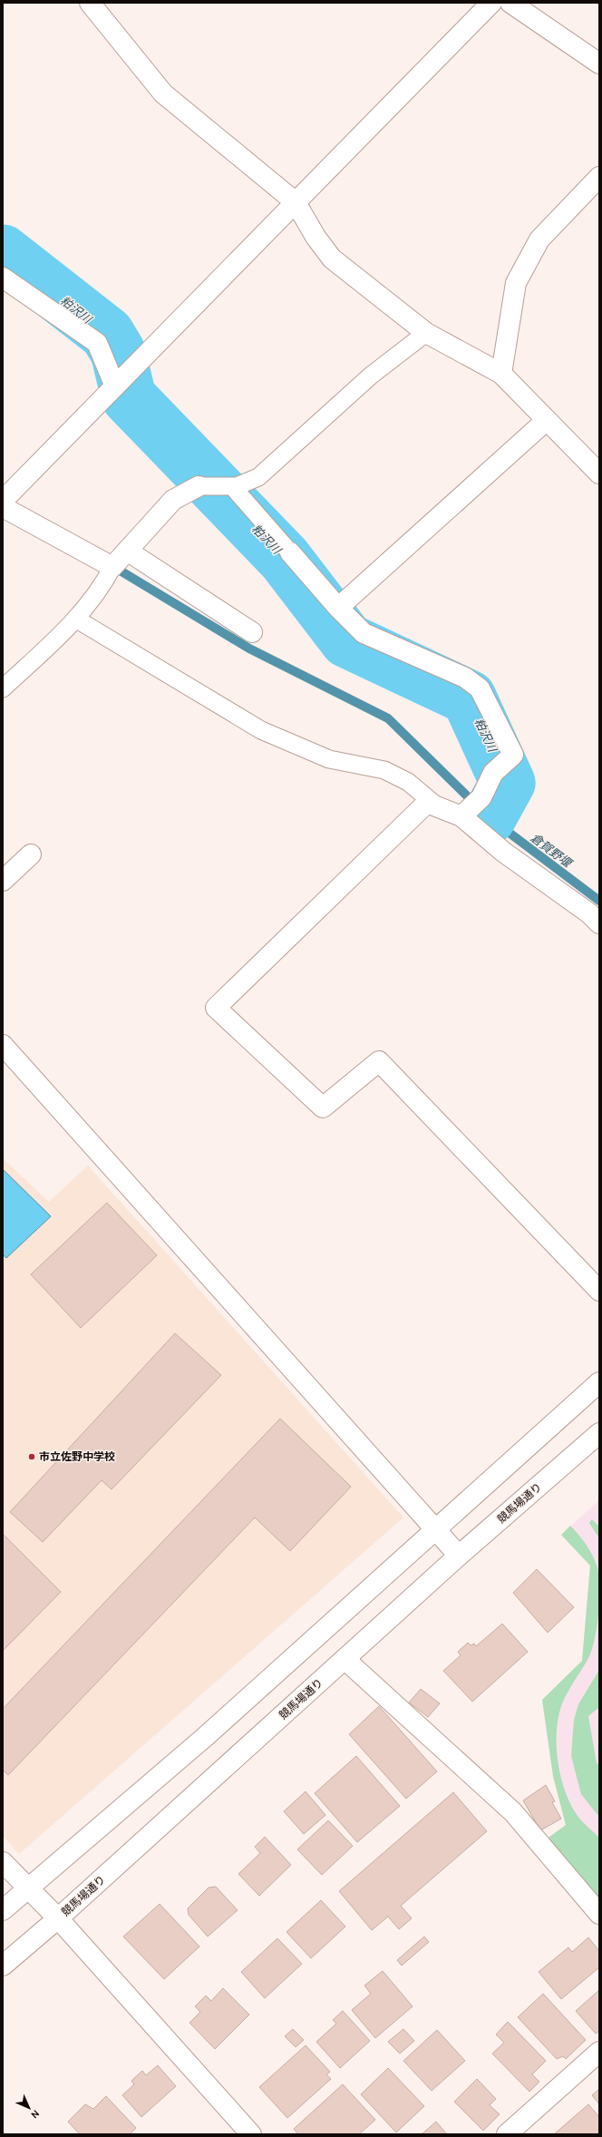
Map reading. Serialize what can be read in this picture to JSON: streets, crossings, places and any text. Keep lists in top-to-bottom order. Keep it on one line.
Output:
{"streets":{"street":["競馬場通り"]},"water":["粕沢川","倉賀野堰"],"places":["市立佐野中学校"],"north":"bottom right"}
